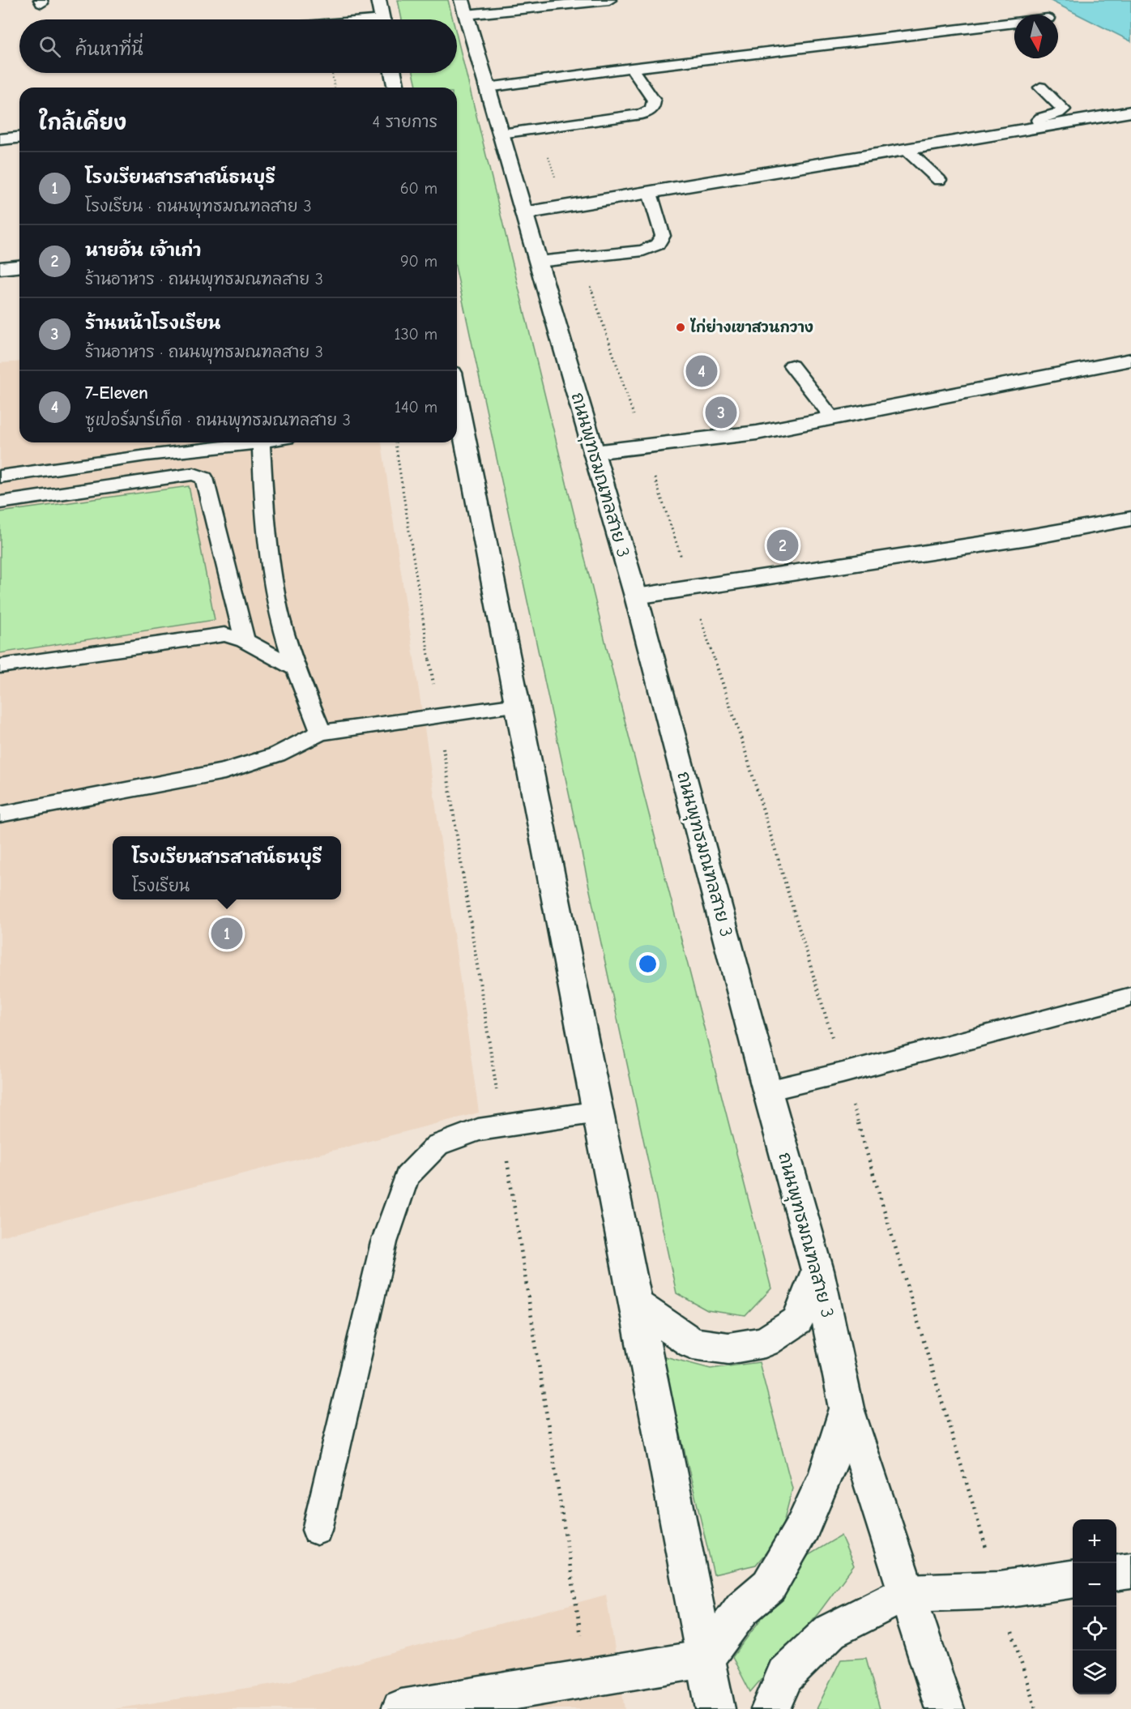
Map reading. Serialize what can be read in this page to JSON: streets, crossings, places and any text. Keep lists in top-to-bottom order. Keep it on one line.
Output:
{"streets":{"main road":["ถนนพุทธมณฑลสาย 3"]},"places":["ไก่ย่างเขาสวนกวาง"],"north":"bottom","page":{"search":"ค้นหาที่นี่","heading":["ใกล้เคียง","4 รายการ"],"list":[{"mark":"1","name":"โรงเรียนสารสาสน์ธนบุรี","note":"โรงเรียน · ถนนพุทธมณฑลสาย 3","value":"60 m"},{"mark":"2","name":"นายอ้น เจ้าเก่า","note":"ร้านอาหาร · ถนนพุทธมณฑลสาย 3","value":"90 m"},{"mark":"3","name":"ร้านหน้าโรงเรียน","note":"ร้านอาหาร · ถนนพุทธมณฑลสาย 3","value":"130 m"},{"mark":"4","name":"7-Eleven","note":"ซูเปอร์มาร์เก็ต · ถนนพุทธมณฑลสาย 3","value":"140 m"}],"pins":["4","3","2","1"],"popup":["โรงเรียนสารสาสน์ธนบุรี","โรงเรียน"],"map_buttons":["+","−"]}}
